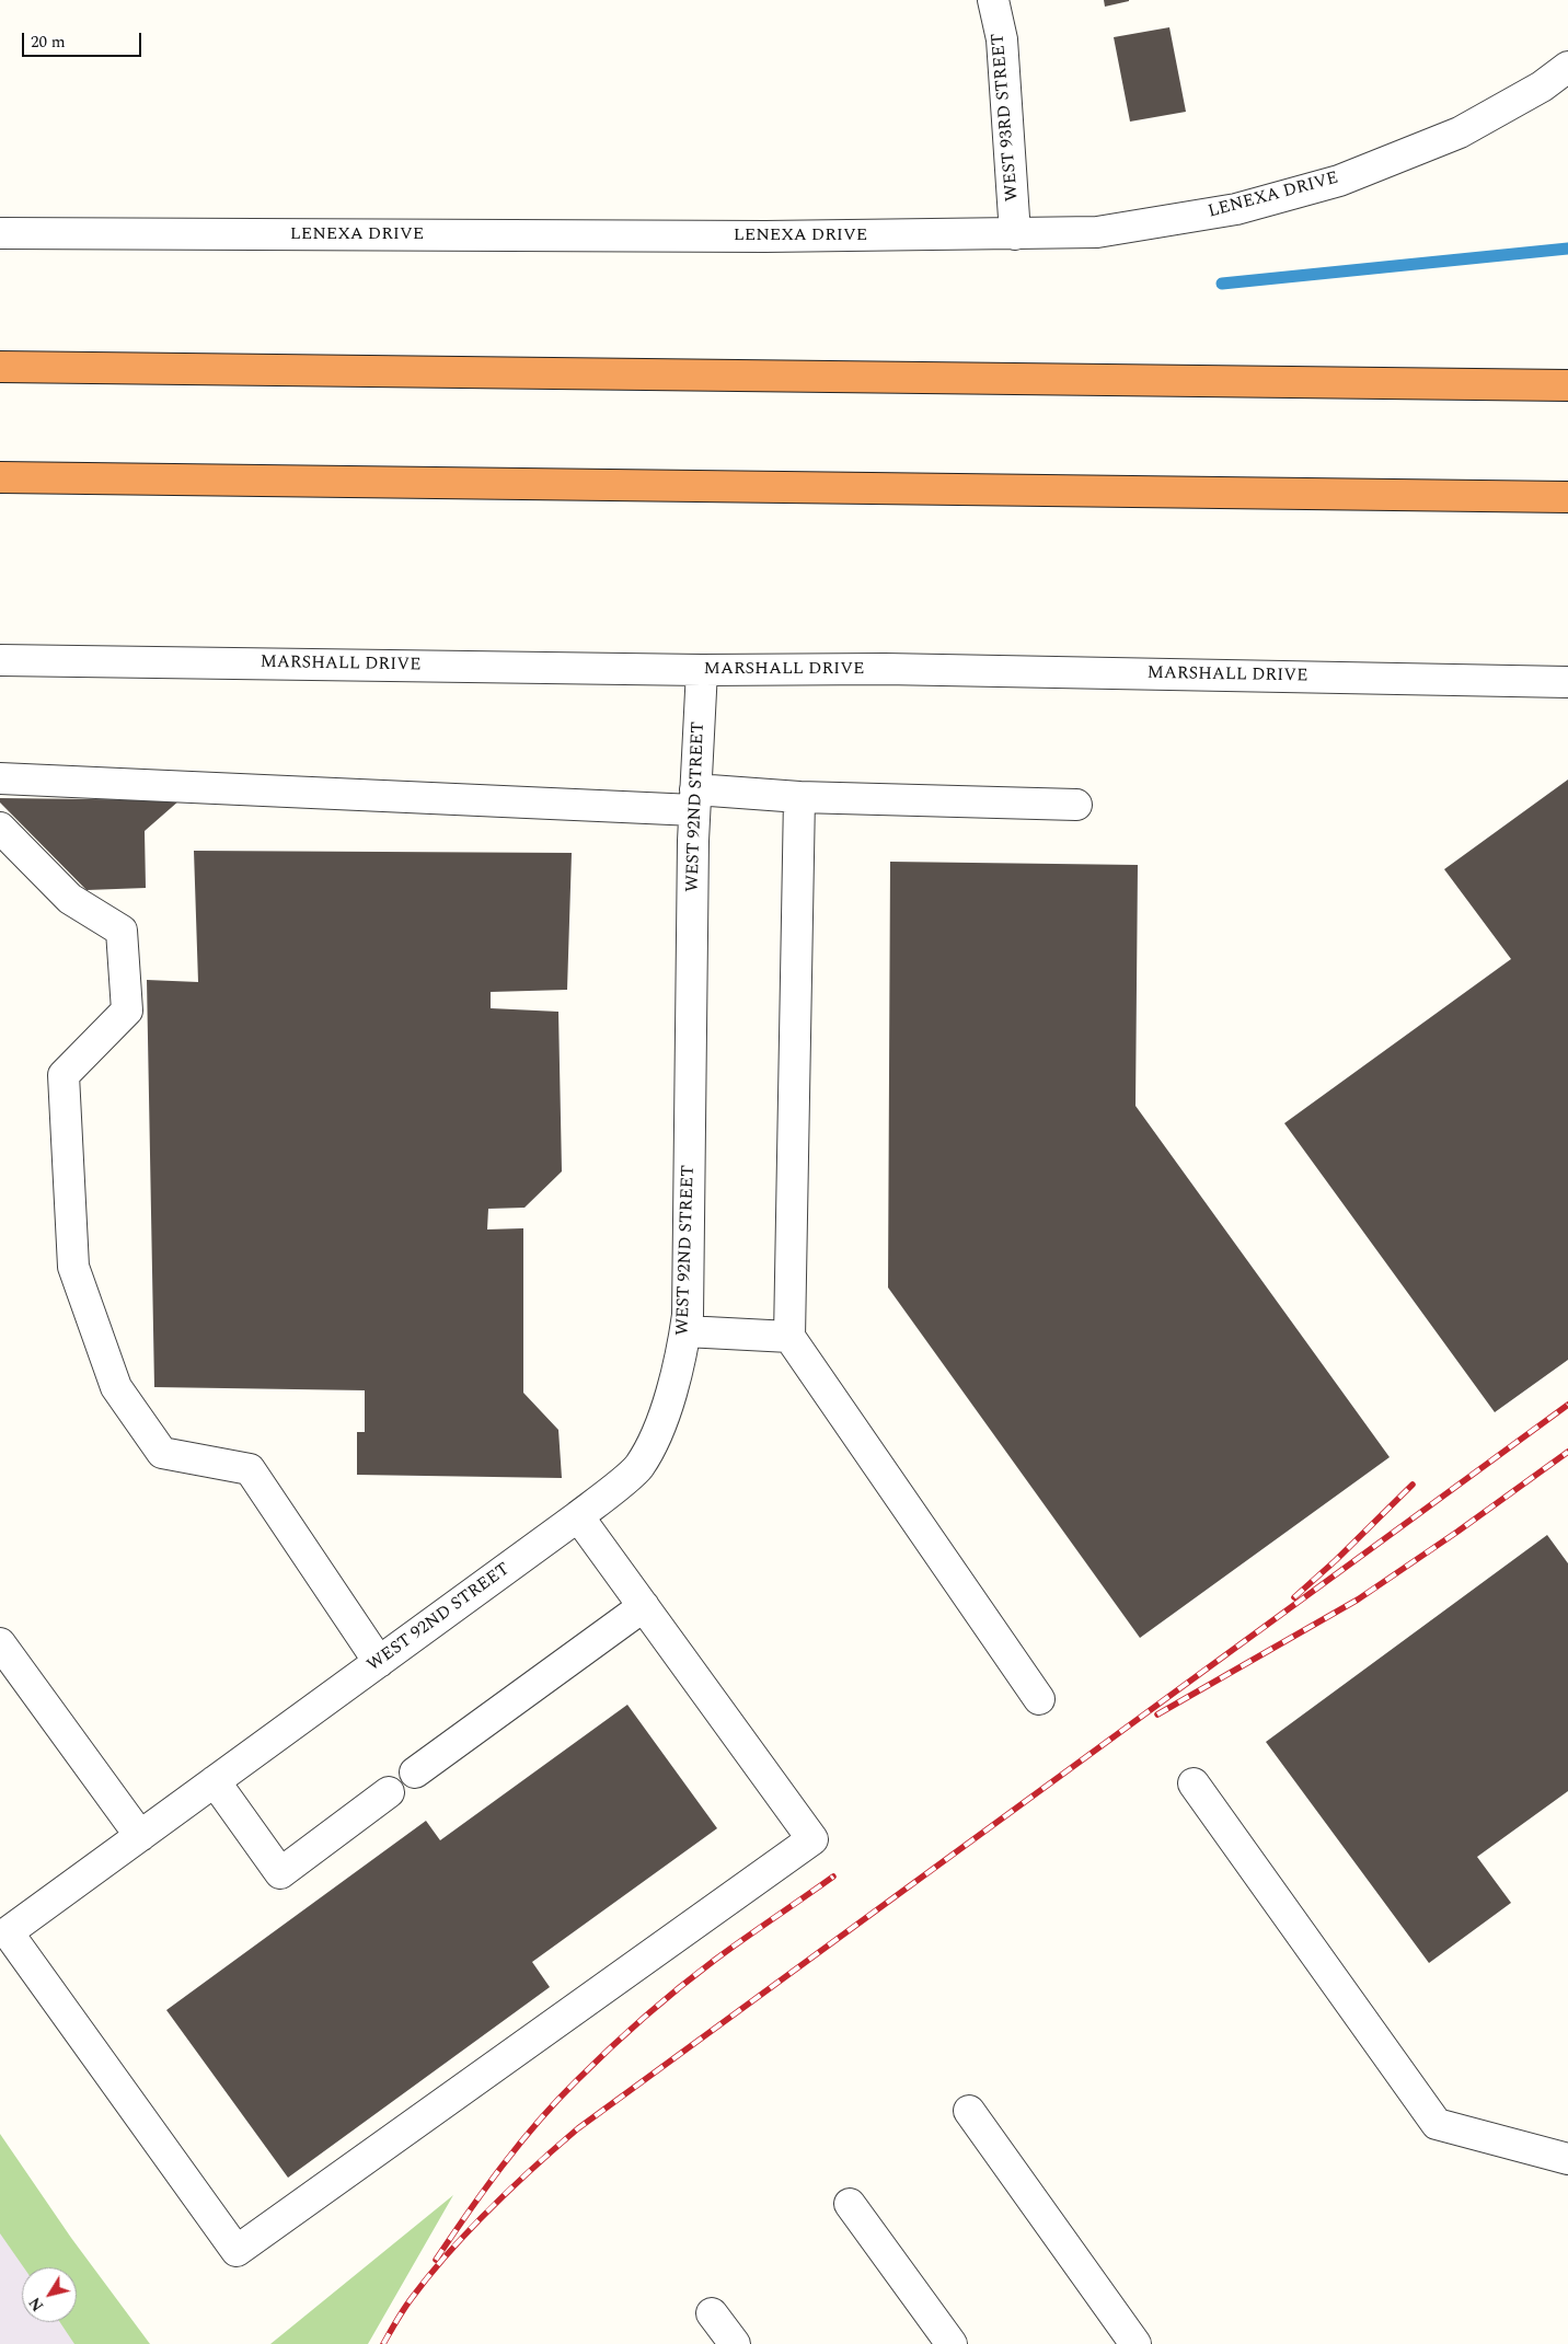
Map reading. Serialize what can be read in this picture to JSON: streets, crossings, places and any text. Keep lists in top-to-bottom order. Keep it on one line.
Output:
{"streets":{"street":["WEST 93RD STREET","LENEXA DRIVE","MARSHALL DRIVE","WEST 92ND STREET"]},"crossings":[["WEST 93RD STREET","LENEXA DRIVE"],["MARSHALL DRIVE","WEST 92ND STREET"]],"scale_bar":"20 m","north":"bottom left"}
